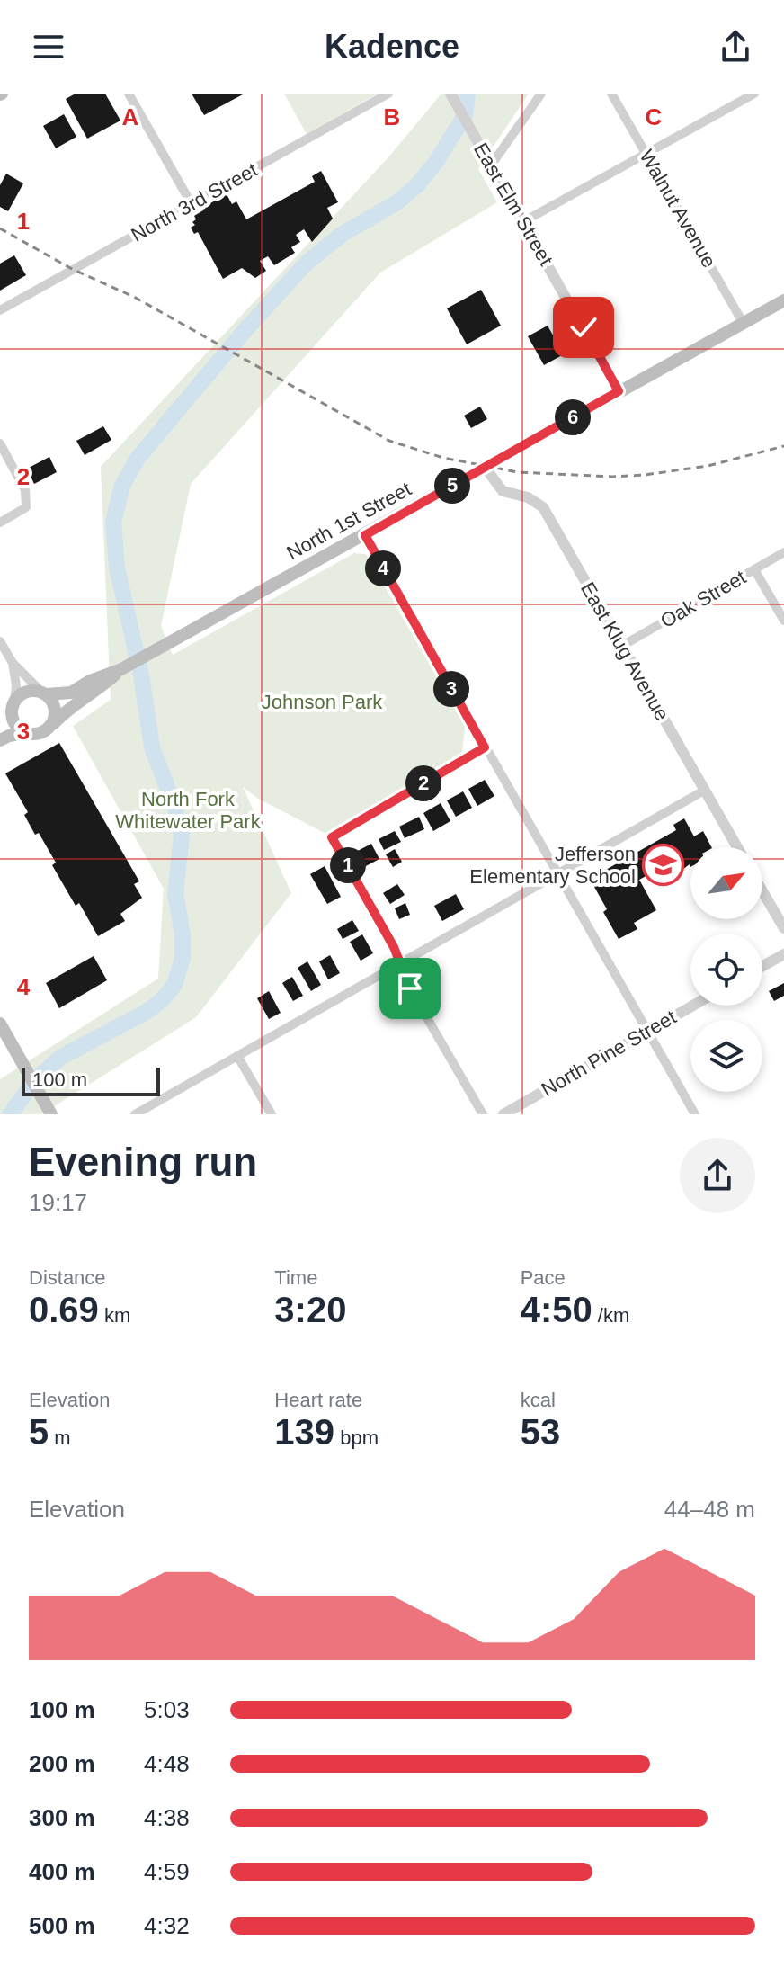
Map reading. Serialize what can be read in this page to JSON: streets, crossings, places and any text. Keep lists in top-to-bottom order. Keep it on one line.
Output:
{"streets":{"main road":["North 1st Street"],"street":["North 3rd Street","East Elm Street","Walnut Avenue","Oak Street","East Klug Avenue","North Pine Street"]},"crossings":[["East Elm Street","North 1st Street"],["Walnut Avenue","North 1st Street"],["North 1st Street","East Klug Avenue"],["Oak Street","East Klug Avenue"]],"parks":["Johnson Park","North Fork Whitewater Park"],"places":{"school or university":["Jefferson Elementary School"]},"scale_bar":"100 m","north":"top right","page":{"header":"Kadence","pins":["6","5","4","3","2","1"],"scale":"100 m","heading":["Evening run","19:17"],"stats":[["Distance","0.69 km"],["Time","3:20"],["Pace","4:50 /km"],["Elevation","5 m"],["Heart rate","139 bpm"],["kcal","53"]],"chart":["Elevation","44–48 m"],"list":[{"name":"100 m","note":"5:03"},{"name":"200 m","note":"4:48"},{"name":"300 m","note":"4:38"},{"name":"400 m","note":"4:59"},{"name":"500 m","note":"4:32"}]},"grid":{"columns":["A","B","C"],"rows":["1","2","3","4"]}}
